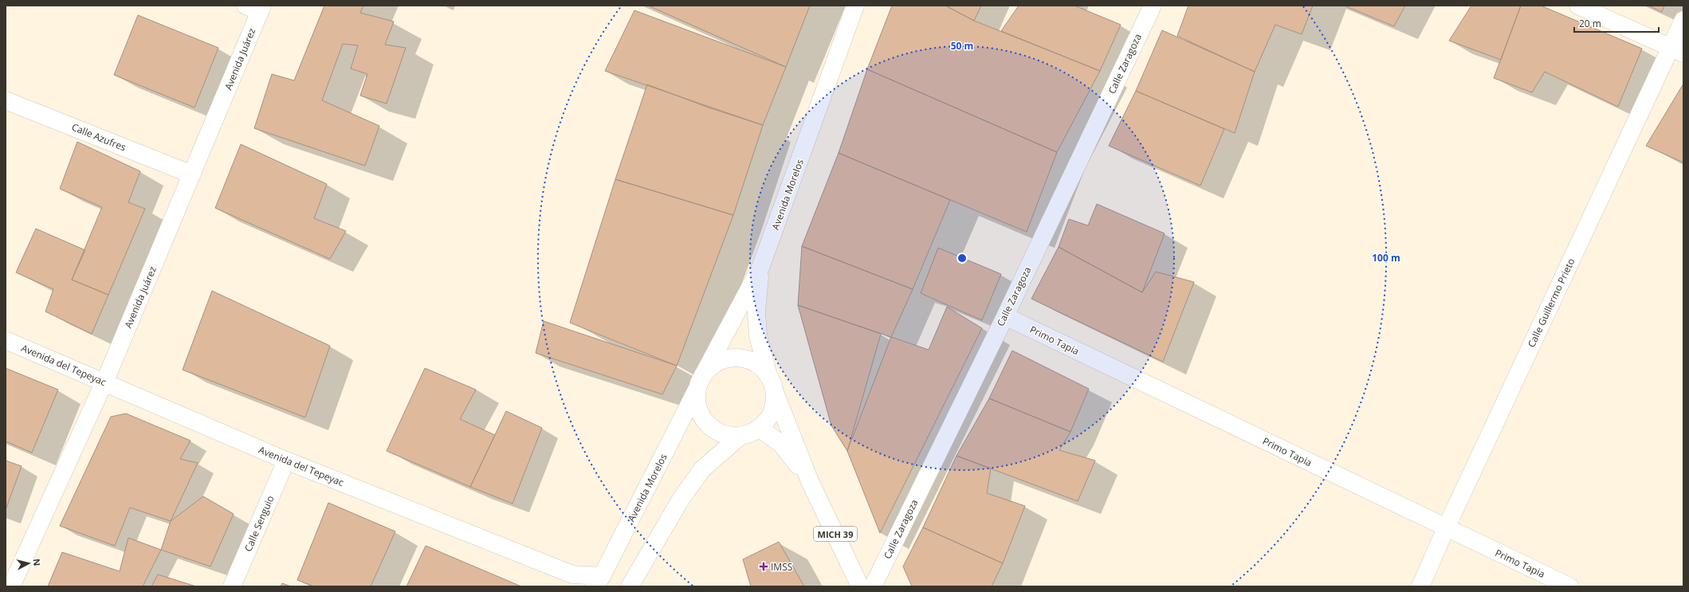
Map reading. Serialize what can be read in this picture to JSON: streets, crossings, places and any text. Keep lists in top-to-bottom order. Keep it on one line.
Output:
{"streets":{"street":["Avenida Juárez","Calle Zaragoza","Calle Azufres","Avenida Morelos","Calle Guillermo Prieto","Primo Tapia","Avenida del Tepeyac","Calle Senguio","MICH 39"]},"crossings":[["Avenida Juárez","Calle Azufres"],["Avenida Juárez","Avenida del Tepeyac"],["Calle Zaragoza","Primo Tapia"],["Avenida Morelos","Avenida del Tepeyac"],["Calle Guillermo Prieto","Primo Tapia"],["Avenida del Tepeyac","Calle Senguio"]],"places":{"health":["IMSS"]},"scale_bar":"20 m","north":"right","rings":["50 m","100 m"]}
